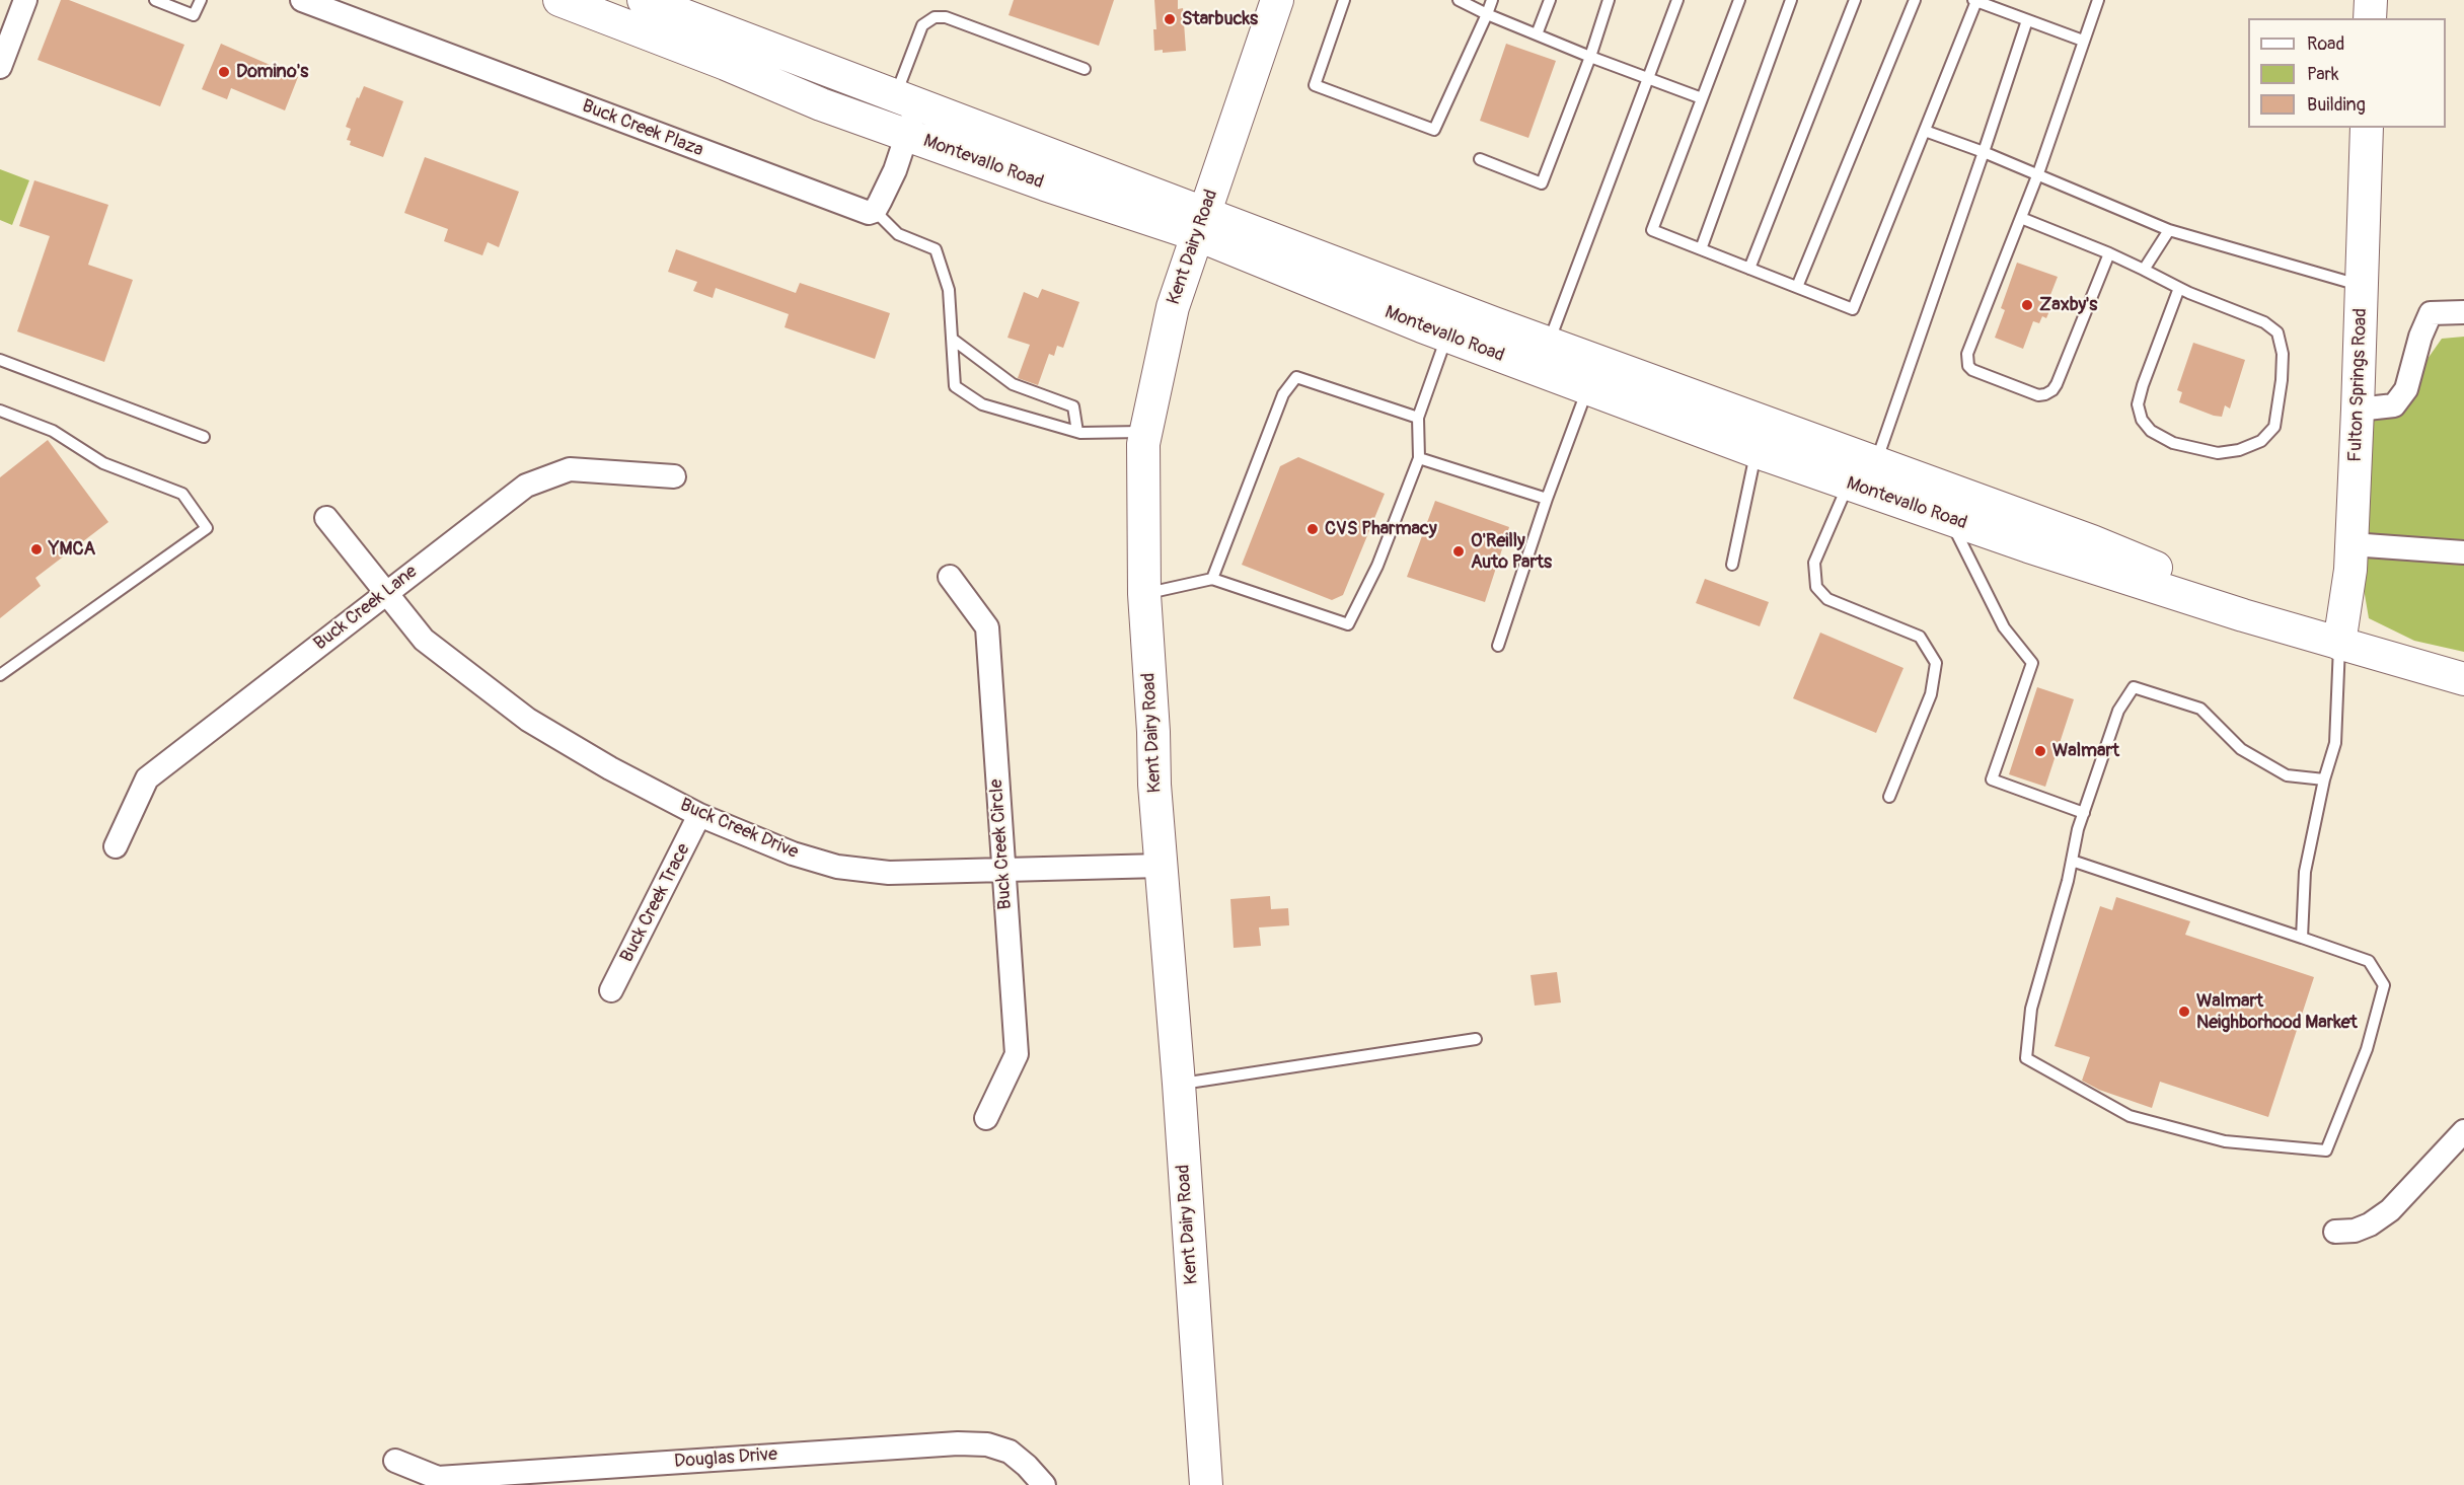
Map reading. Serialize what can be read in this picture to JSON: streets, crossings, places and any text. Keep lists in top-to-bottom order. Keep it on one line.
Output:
{"streets":{"main road":["Montevallo Road","Kent Dairy Road","Fulton Springs Road"],"street":["Buck Creek Plaza","Buck Creek Lane","Buck Creek Drive","Buck Creek Circle","Buck Creek Trace","Douglas Drive"]},"crossings":[["Montevallo Road","Kent Dairy Road"],["Montevallo Road","Fulton Springs Road"],["Kent Dairy Road","Buck Creek Drive"],["Buck Creek Lane","Buck Creek Drive"],["Buck Creek Drive","Buck Creek Circle"],["Buck Creek Drive","Buck Creek Trace"]],"places":["Starbucks","Domino's","Zaxby's","CVS Pharmacy","YMCA","O'Reilly Auto Parts","Walmart","Walmart Neighborhood Market"],"legend":["Road","Park","Building"]}
